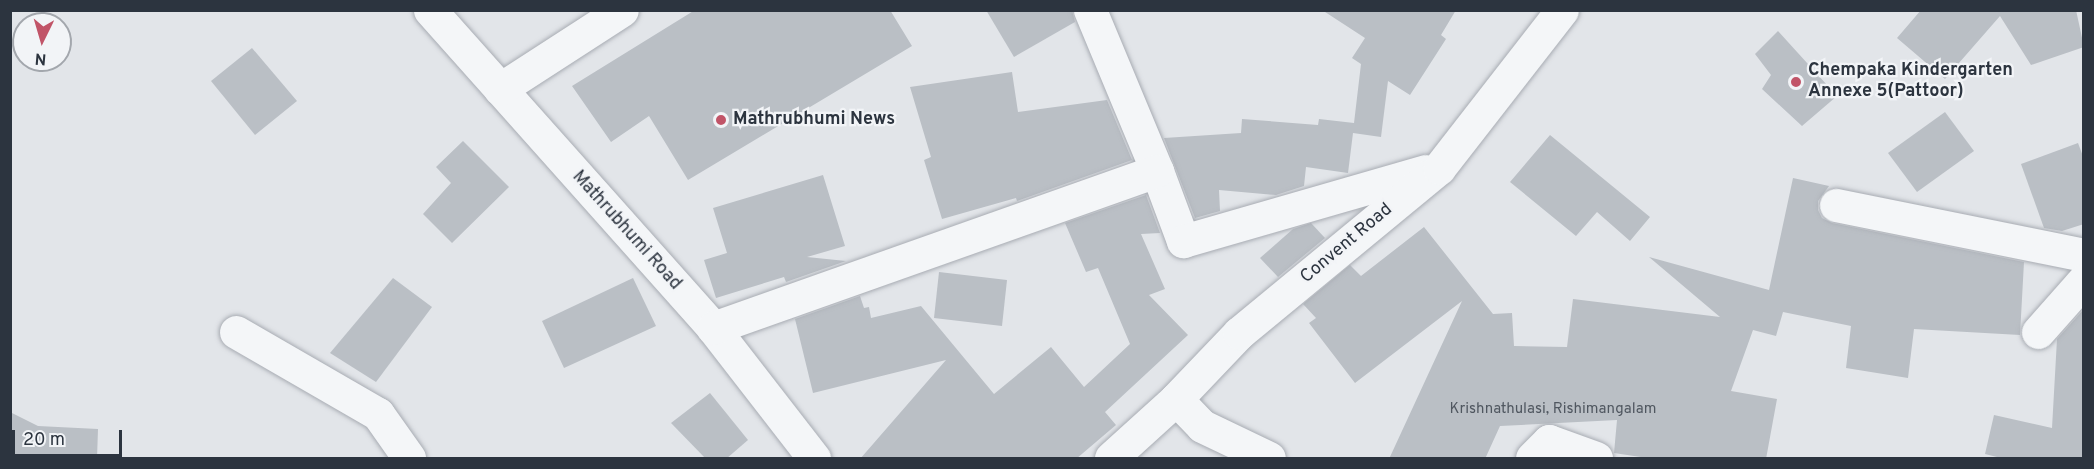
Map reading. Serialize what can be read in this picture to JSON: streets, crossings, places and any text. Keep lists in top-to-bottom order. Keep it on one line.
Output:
{"streets":{"street":["Mathrubhumi Road","Convent Road"]},"places":["Chempaka Kindergarten Annexe 5(Pattoor)","Mathrubhumi News"],"house_numbers":["Krishnathulasi, Rishimangalam"],"scale_bar":"20 m","north":"bottom"}
